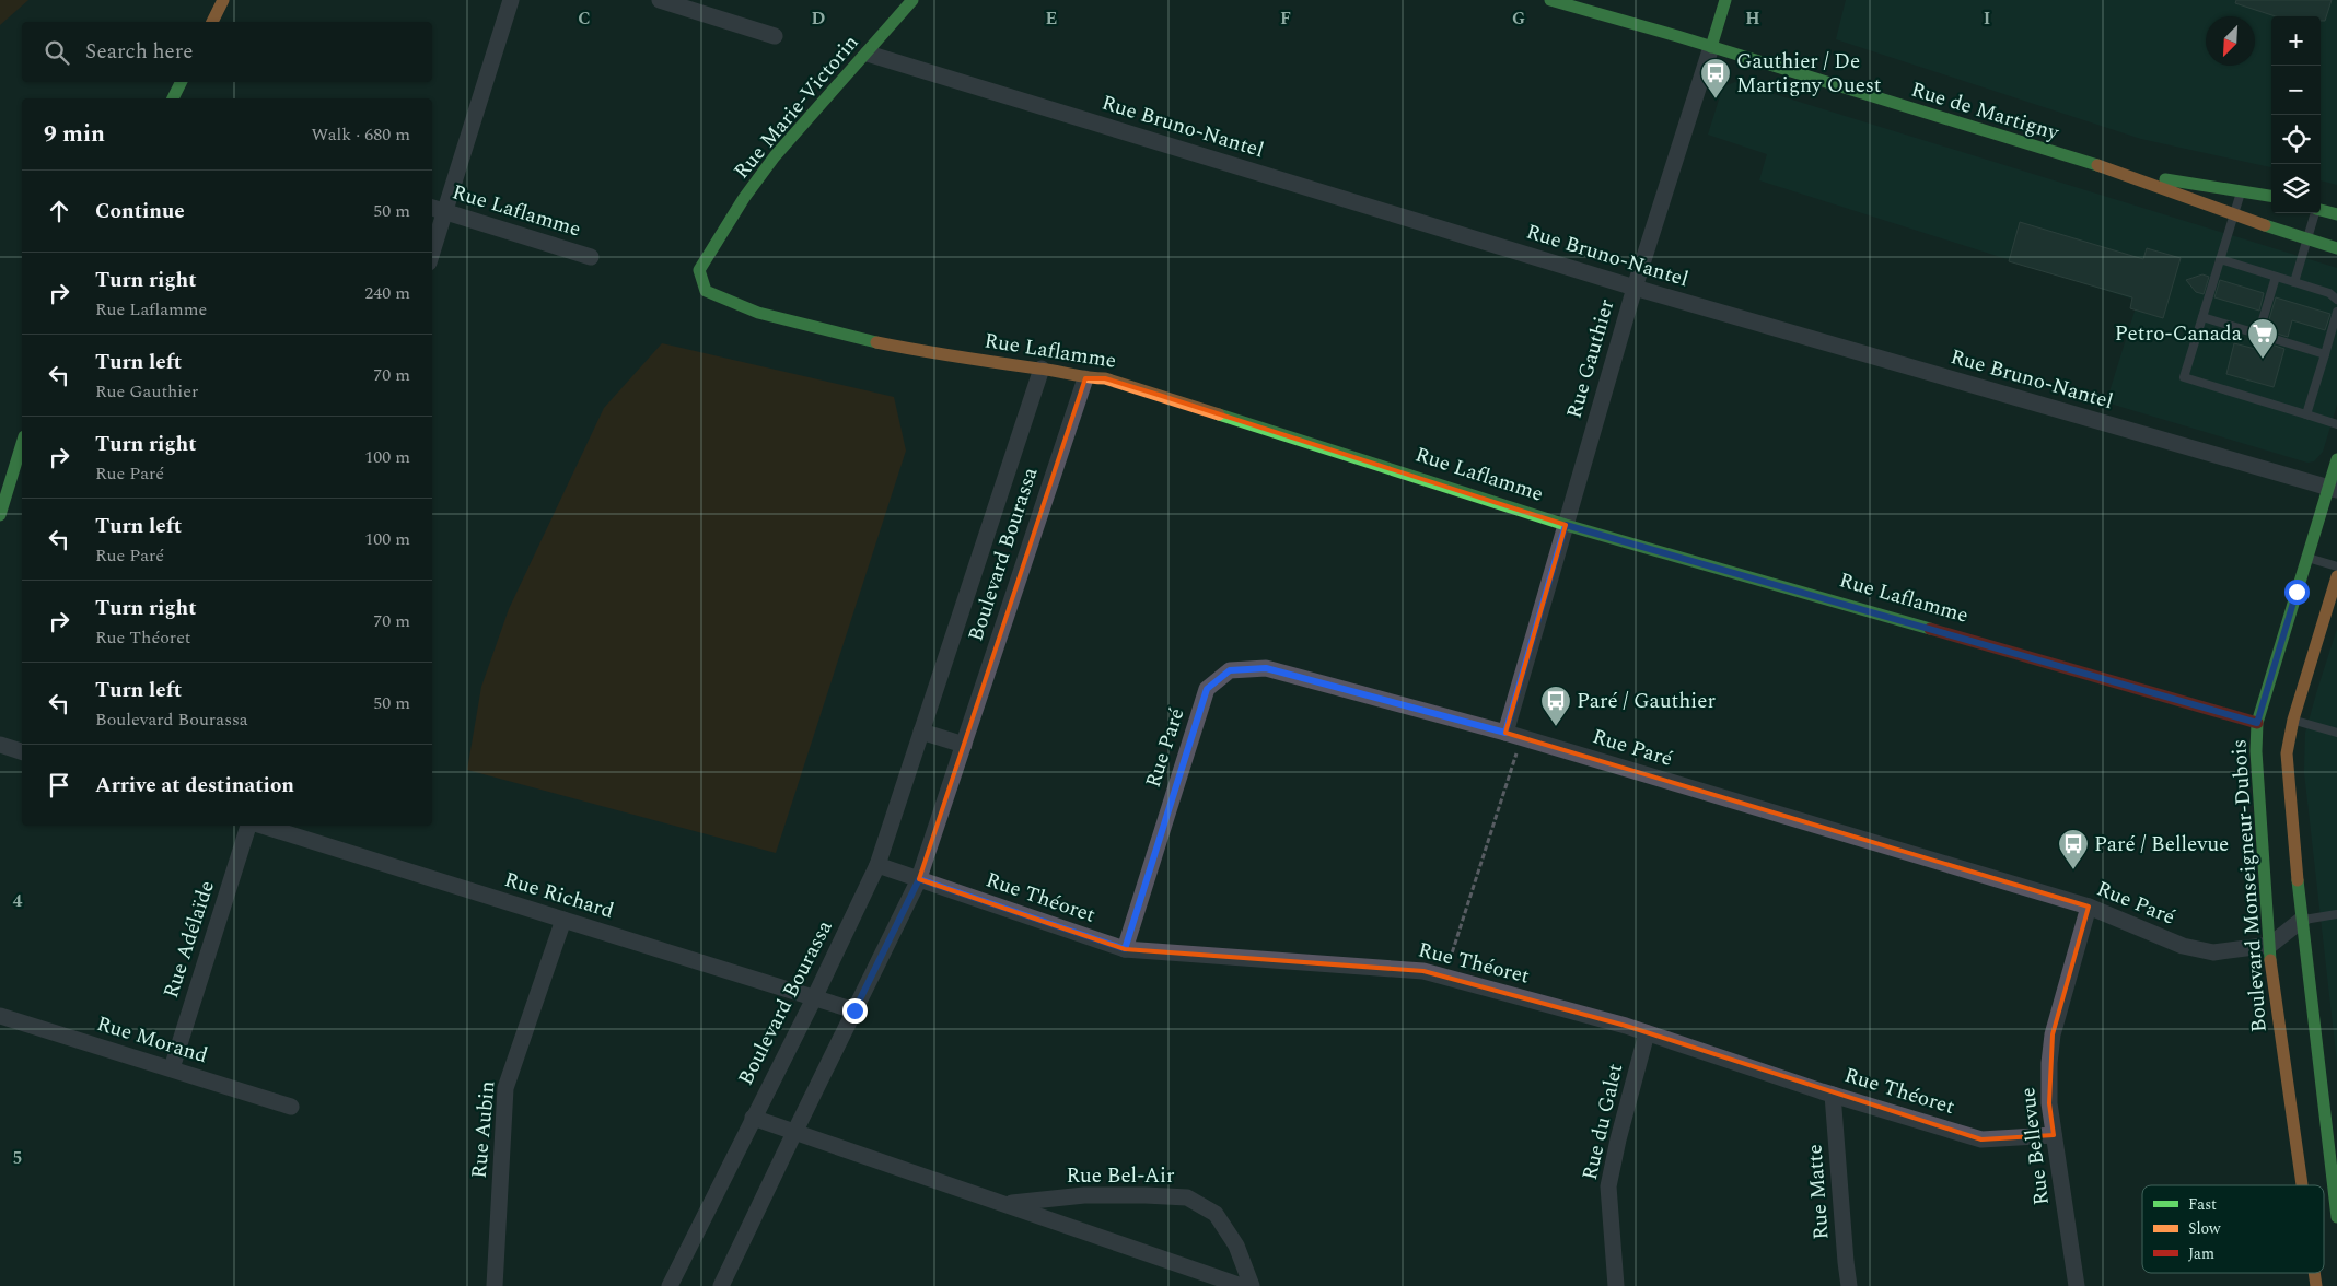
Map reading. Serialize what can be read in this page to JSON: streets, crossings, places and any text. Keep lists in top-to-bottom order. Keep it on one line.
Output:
{"streets":{"street":["Rue Marie-Victorin","Rue de Martigny","Rue Bruno-Nantel","Rue Laflamme","Rue Gauthier","Boulevard Bourassa","Rue Paré","Boulevard Monseigneur-Dubois","Rue Richard","Rue Théoret","Rue Adélaïde","Rue Morand","Rue du Galet","Rue Aubin","Rue Bellevue","Rue Bel-Air","Rue Matte"]},"crossings":[["Rue Marie-Victorin","Rue Bruno-Nantel"],["Rue Marie-Victorin","Rue Laflamme"],["Rue de Martigny","Rue Gauthier"],["Rue Bruno-Nantel","Rue Gauthier"],["Rue Bruno-Nantel","Boulevard Monseigneur-Dubois"],["Rue Laflamme","Rue Gauthier"],["Rue Laflamme","Boulevard Bourassa"],["Rue Laflamme","Boulevard Monseigneur-Dubois"],["Rue Gauthier","Rue Paré"],["Boulevard Bourassa","Rue Richard"],["Boulevard Bourassa","Rue Théoret"],["Boulevard Bourassa","Rue Bel-Air"],["Rue Paré","Boulevard Monseigneur-Dubois"],["Rue Paré","Rue Théoret"],["Rue Paré","Rue Bellevue"],["Rue Richard","Rue Aubin"],["Rue Théoret","Rue du Galet"],["Rue Théoret","Rue Bellevue"],["Rue Théoret","Rue Matte"],["Rue Adélaïde","Rue Morand"]],"places":{"bus stop":["Gauthier / De Martigny Ouest","Paré / Gauthier","Paré / Bellevue"],"supermarket":["Petro-Canada"]},"legend":["Fast","Slow","Jam"],"north":"bottom left","page":{"map_buttons":["+","−"],"search":"Search here","heading":["9 min","Walk · 680 m"],"list":[["Continue","50 m"],["Turn right","Rue Laflamme","240 m"],["Turn left","Rue Gauthier","70 m"],["Turn right","Rue Paré","100 m"],["Turn left","Rue Paré","100 m"],["Turn right","Rue Théoret","70 m"],["Turn left","Boulevard Bourassa","50 m"],"Arrive at destination"]},"grid":{"columns":["C","D","E","F","G","H","I"],"rows":["4","5"]}}
